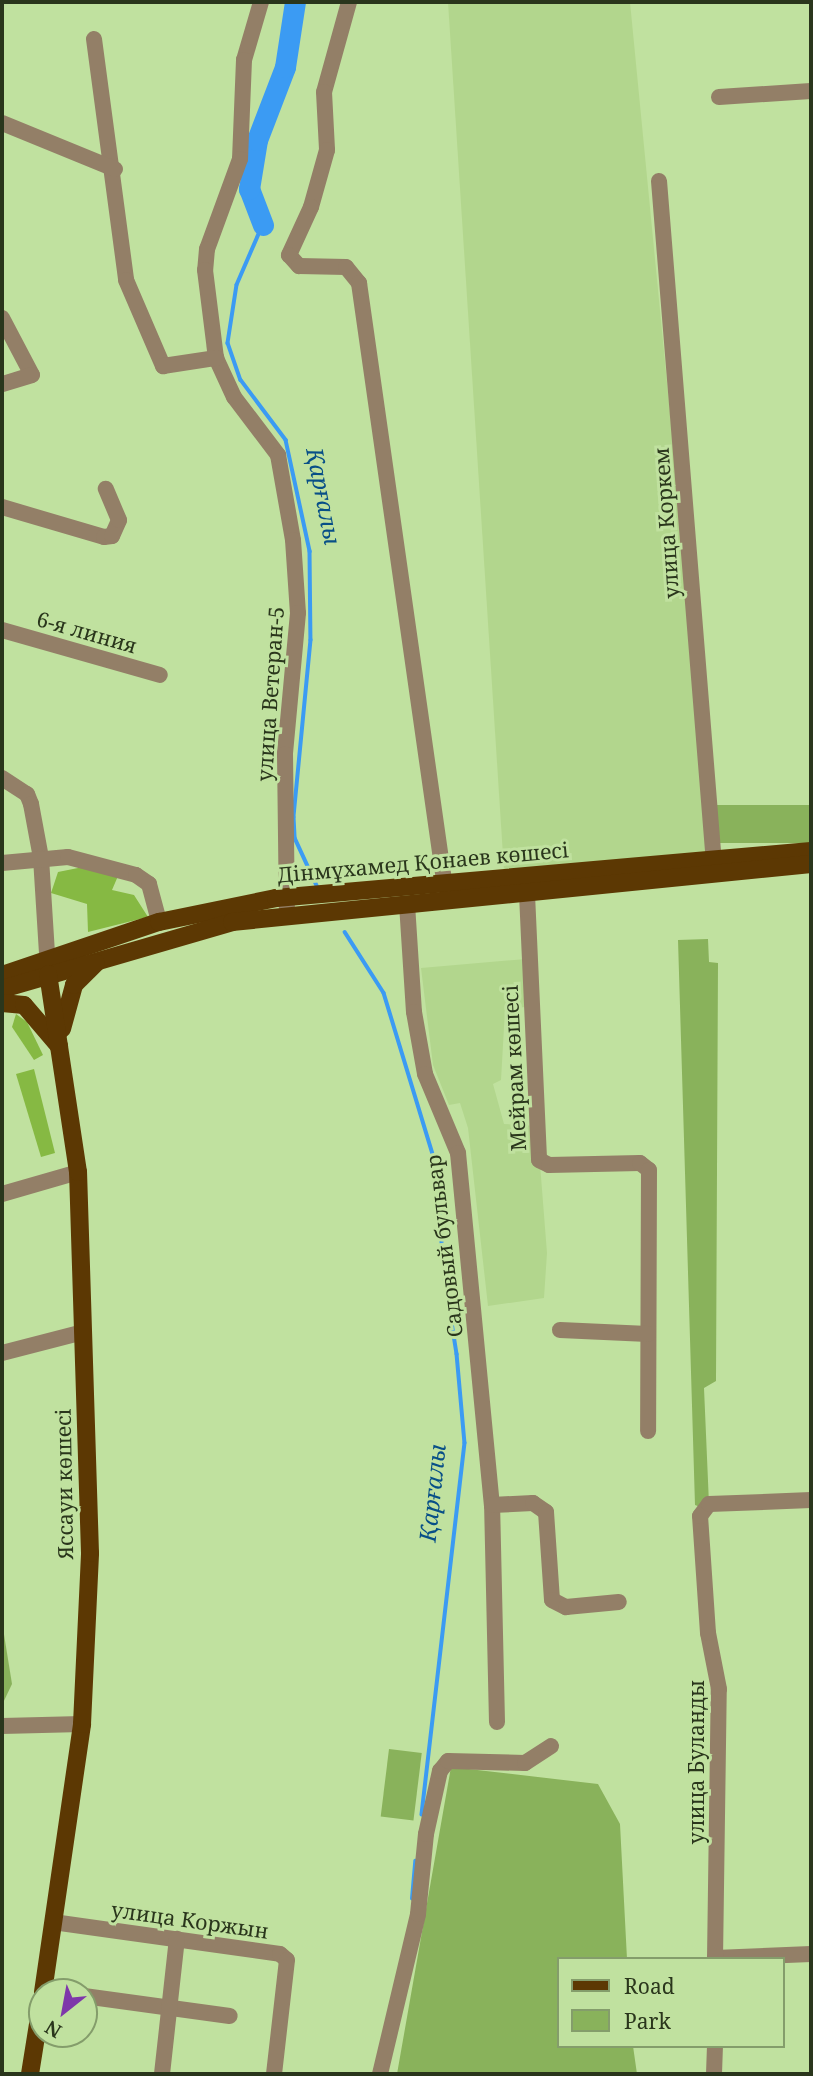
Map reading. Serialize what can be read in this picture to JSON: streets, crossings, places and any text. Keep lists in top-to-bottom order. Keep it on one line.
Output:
{"streets":{"main road":["Дінмұхамед Қонаев көшесі","Яссауи көшесі"],"street":["улица Коркем","6-я линия","улица Ветеран-5","Мейрам көшесі","Садовый бульвар","улица Буланды","улица Коржын"]},"crossings":[["улица Коркем","Дінмұхамед Қонаев көшесі"],["улица Ветеран-5","Дінмұхамед Қонаев көшесі"],["Дінмұхамед Қонаев көшесі","Мейрам көшесі"],["Дінмұхамед Қонаев көшесі","Садовый бульвар"],["Дінмұхамед Қонаев көшесі","Яссауи көшесі"],["Яссауи көшесі","улица Коржын"]],"water":["Қарғалы"],"legend":["Road","Park"],"north":"bottom left"}
